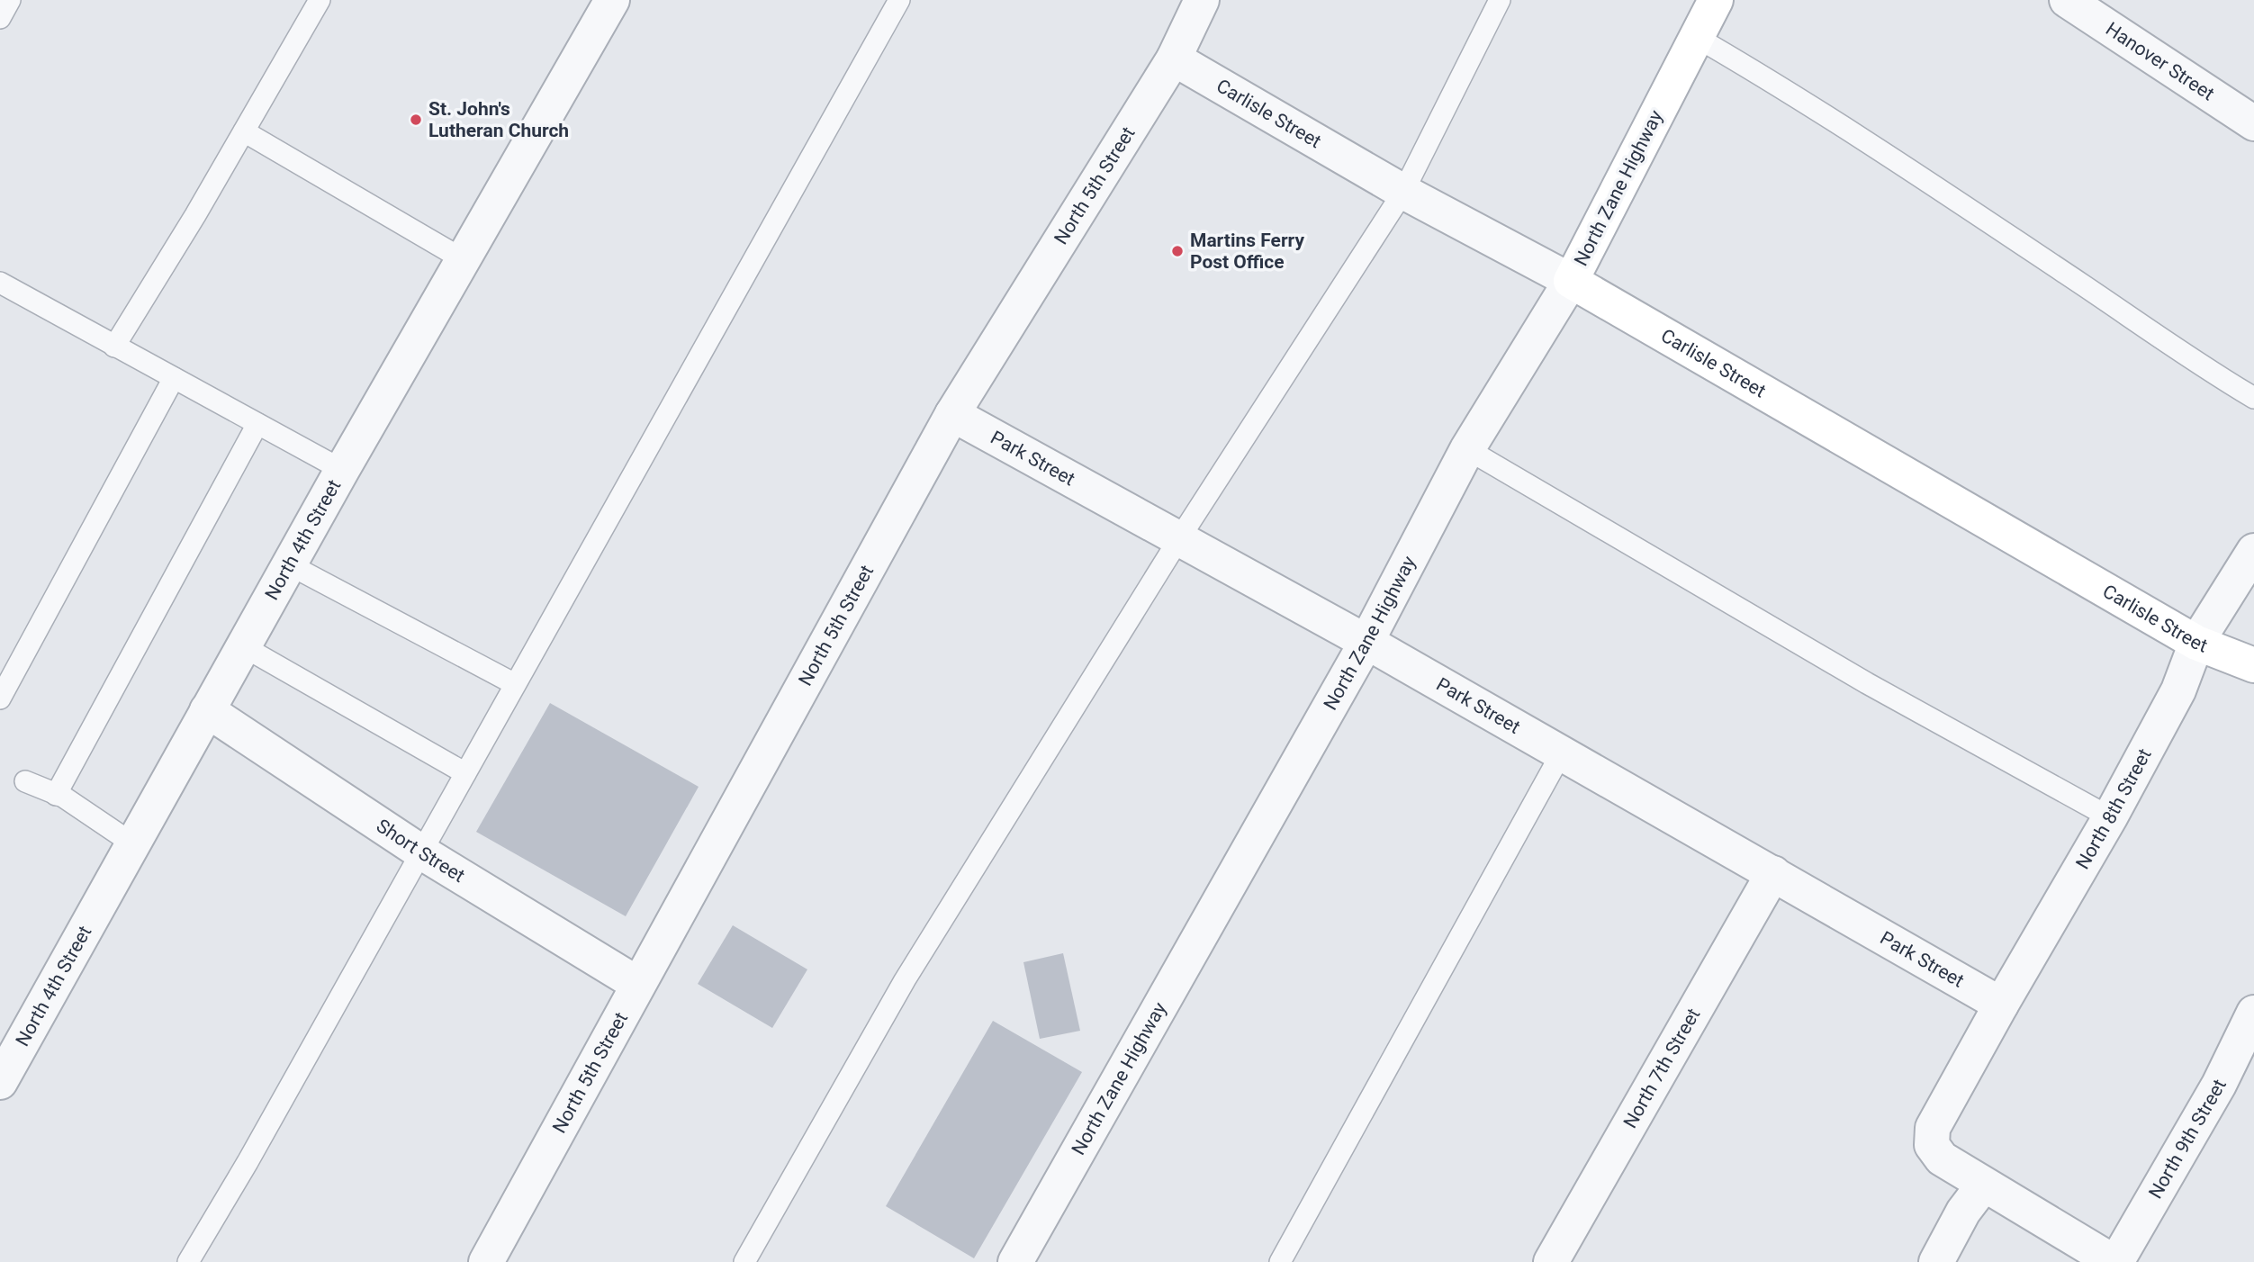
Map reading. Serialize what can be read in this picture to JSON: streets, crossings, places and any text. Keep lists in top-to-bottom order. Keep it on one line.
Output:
{"streets":{"main road":["Carlisle Street","North Zane Highway"],"street":["Hanover Street","North 5th Street","Park Street","North 4th Street","North 8th Street","Short Street","North 7th Street","North 9th Street"]},"crossings":[["Carlisle Street","North 5th Street"],["Carlisle Street","North Zane Highway"],["Carlisle Street","North 8th Street"],["North 5th Street","Park Street"],["North 5th Street","Short Street"],["North Zane Highway","Park Street"],["Park Street","North 8th Street"],["Park Street","North 7th Street"],["North 4th Street","Short Street"]],"places":["St. John's Lutheran Church","Martins Ferry Post Office"]}
